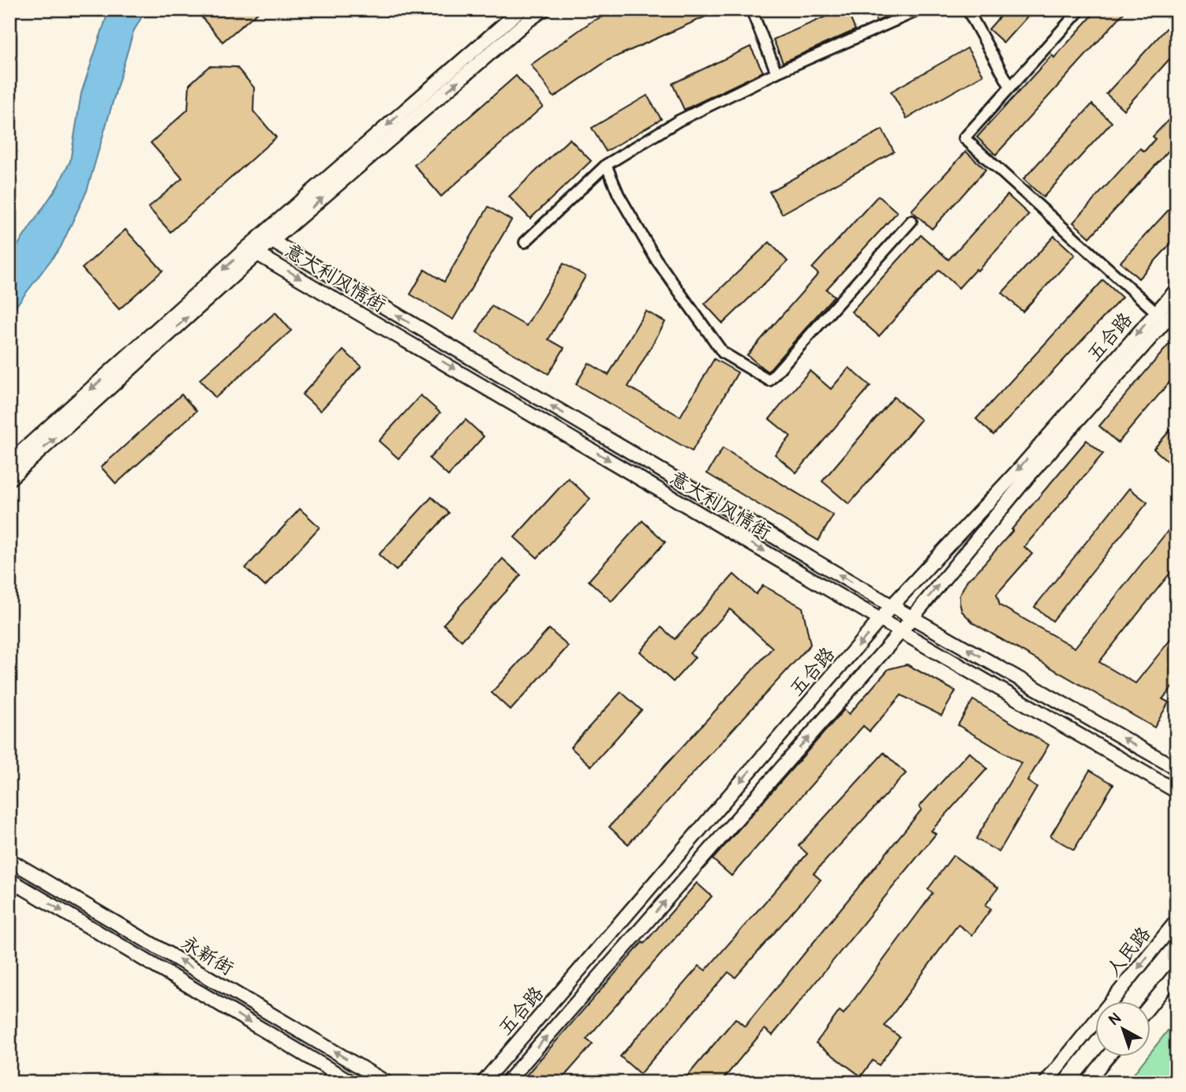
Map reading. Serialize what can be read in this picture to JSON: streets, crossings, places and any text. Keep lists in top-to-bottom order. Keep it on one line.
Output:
{"streets":{"street":["意大利风情街","五合路","人民路","永新街"]},"crossings":[["意大利风情街","五合路"]],"north":"top left"}
